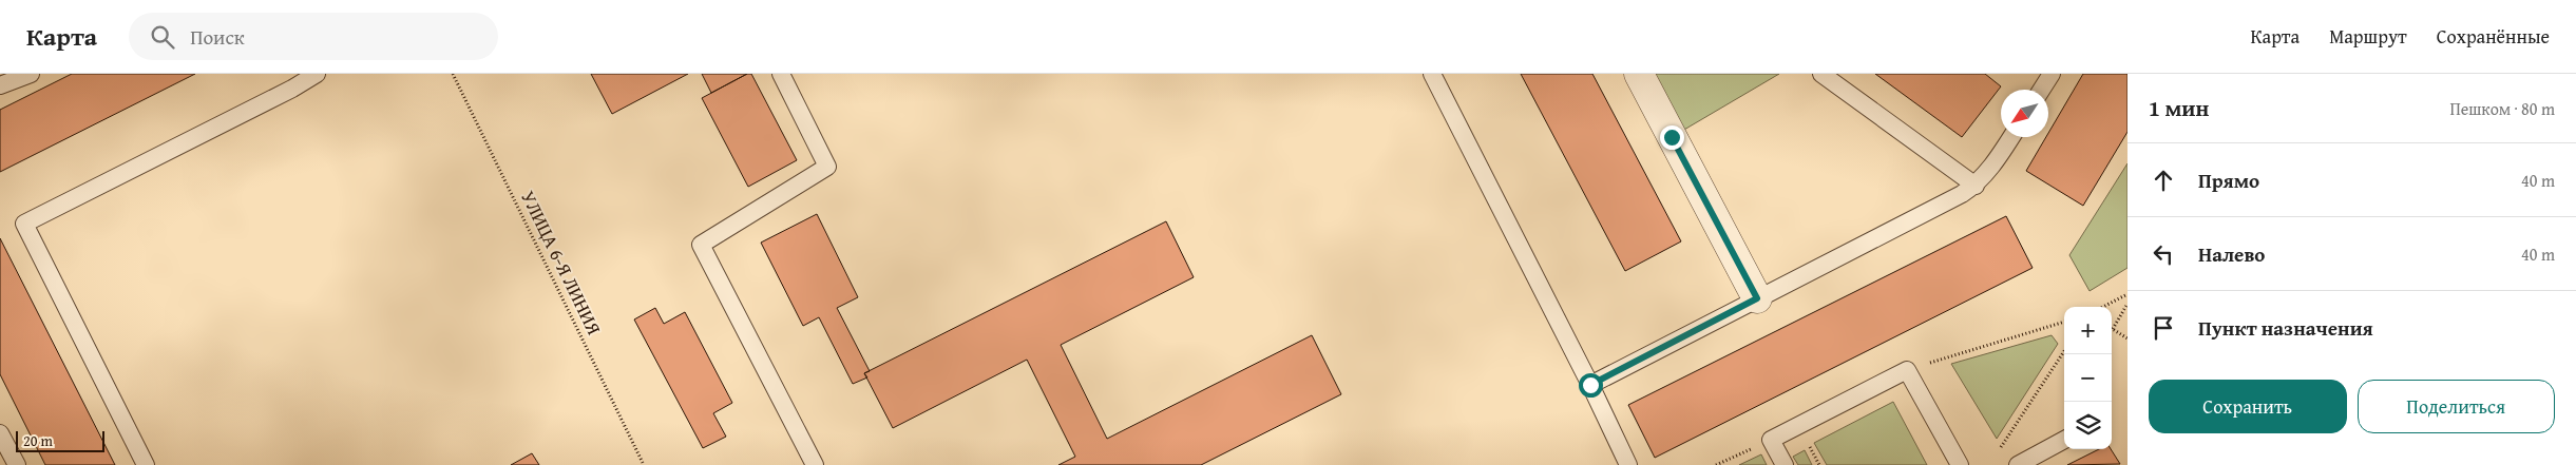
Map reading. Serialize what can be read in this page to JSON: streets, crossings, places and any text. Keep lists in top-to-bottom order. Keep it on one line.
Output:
{"streets":{"path":["УЛИЦА 6-Я ЛИНИЯ"]},"scale_bar":"20 m","north":"bottom left","page":{"header":"Карта","search":"Поиск","nav":["Карта","Маршрут","Сохранённые"],"heading":["1 мин","Пешком · 80 m"],"list":[["Прямо","40 m"],["Налево","40 m"],"Пункт назначения"],"map_buttons":["+","−"],"buttons":["Сохранить","Поделиться"],"scale":"20 m"}}
